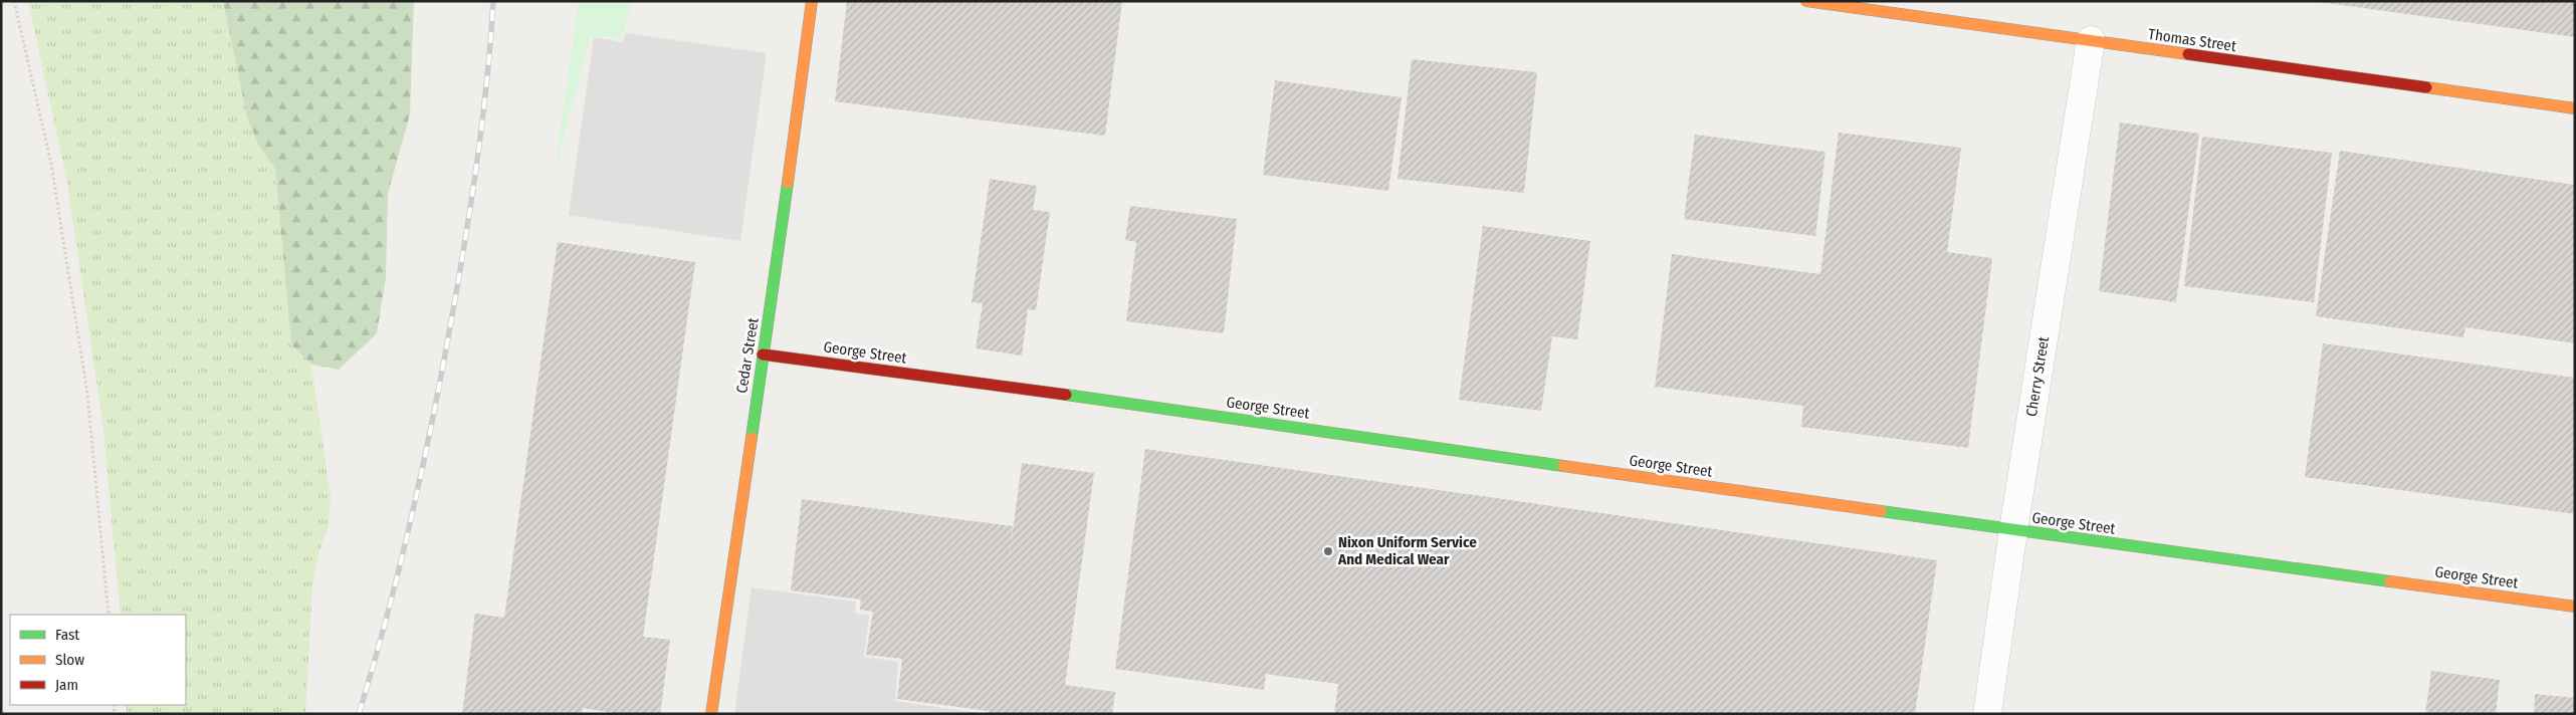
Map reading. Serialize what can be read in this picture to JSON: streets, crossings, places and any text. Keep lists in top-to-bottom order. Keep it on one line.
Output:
{"streets":{"street":["Thomas Street","George Street","Cedar Street","Cherry Street"]},"crossings":[["Thomas Street","Cherry Street"],["George Street","Cedar Street"],["George Street","Cherry Street"]],"places":["Nixon Uniform Service And Medical Wear"],"legend":["Fast","Slow","Jam"]}
